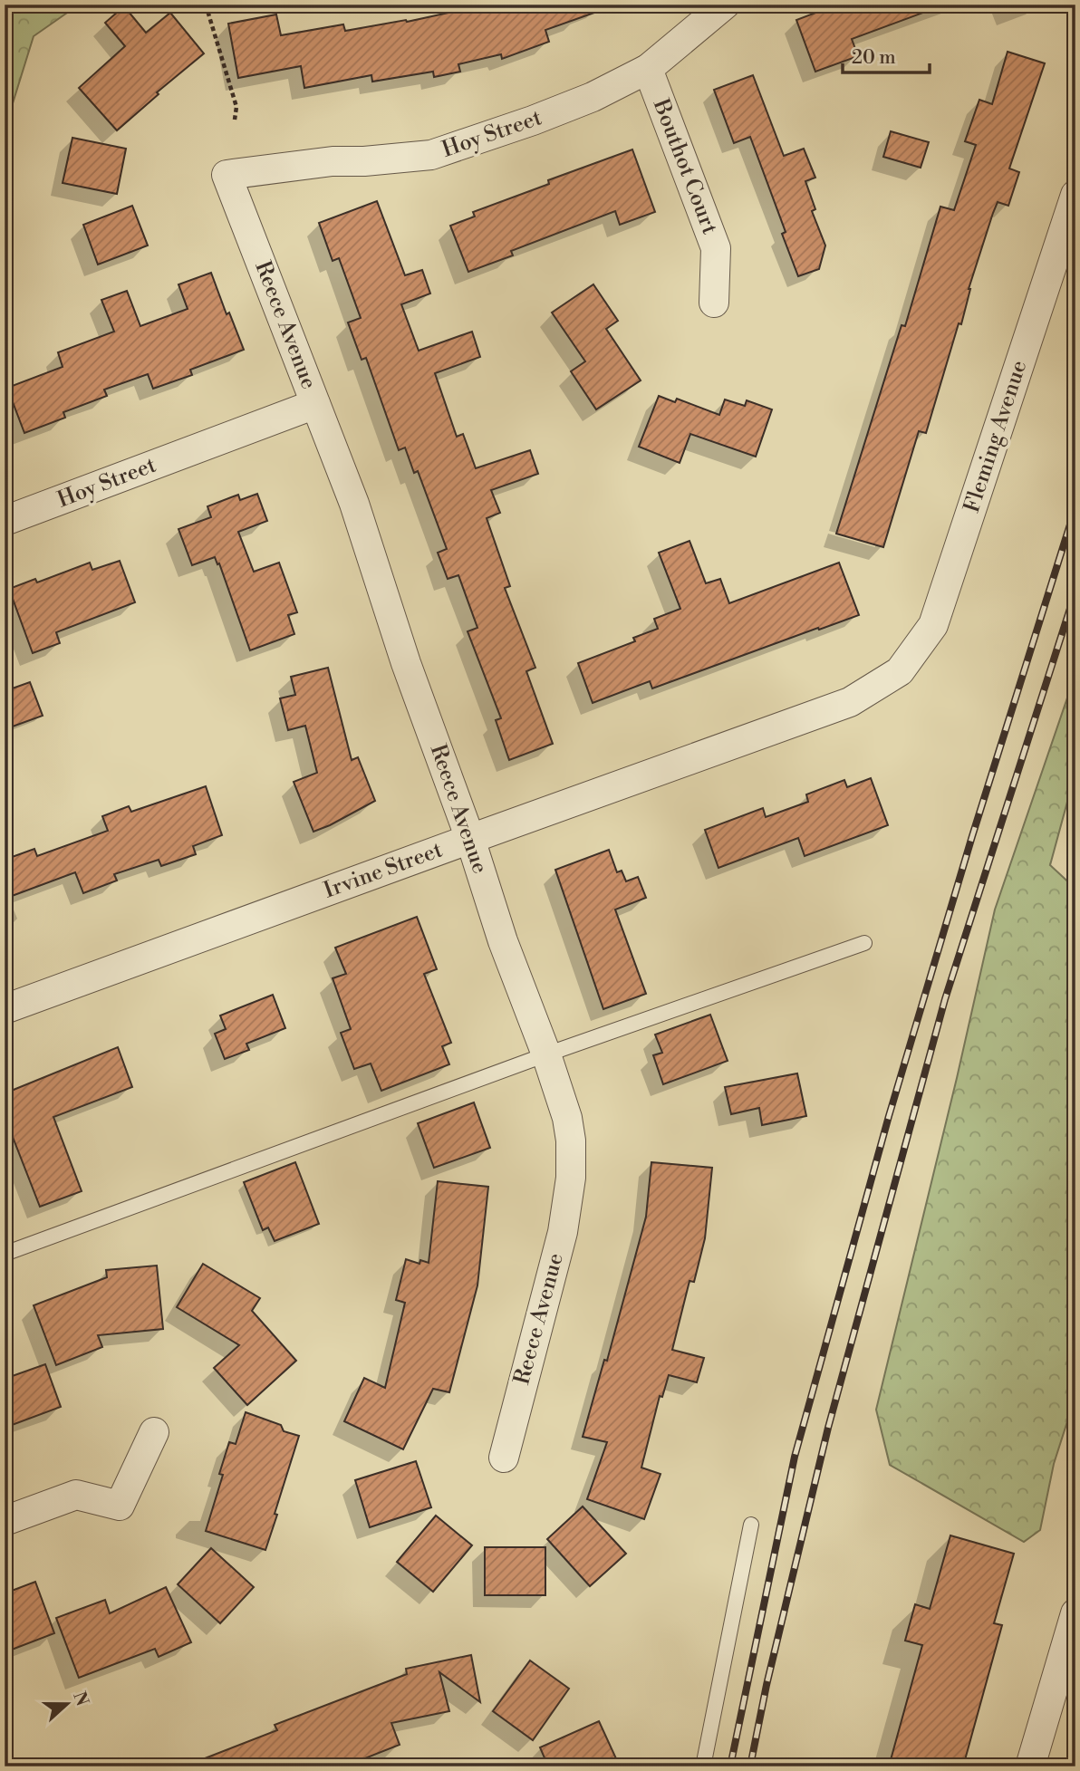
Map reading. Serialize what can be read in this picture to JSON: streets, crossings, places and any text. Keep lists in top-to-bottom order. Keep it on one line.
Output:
{"streets":{"street":["Hoy Street","Bouthot Court","Reece Avenue","Fleming Avenue","Irvine Street"]},"crossings":[["Hoy Street","Bouthot Court"],["Hoy Street","Reece Avenue"],["Reece Avenue","Irvine Street"],["Fleming Avenue","Irvine Street"]],"scale_bar":"20 m","north":"right"}
